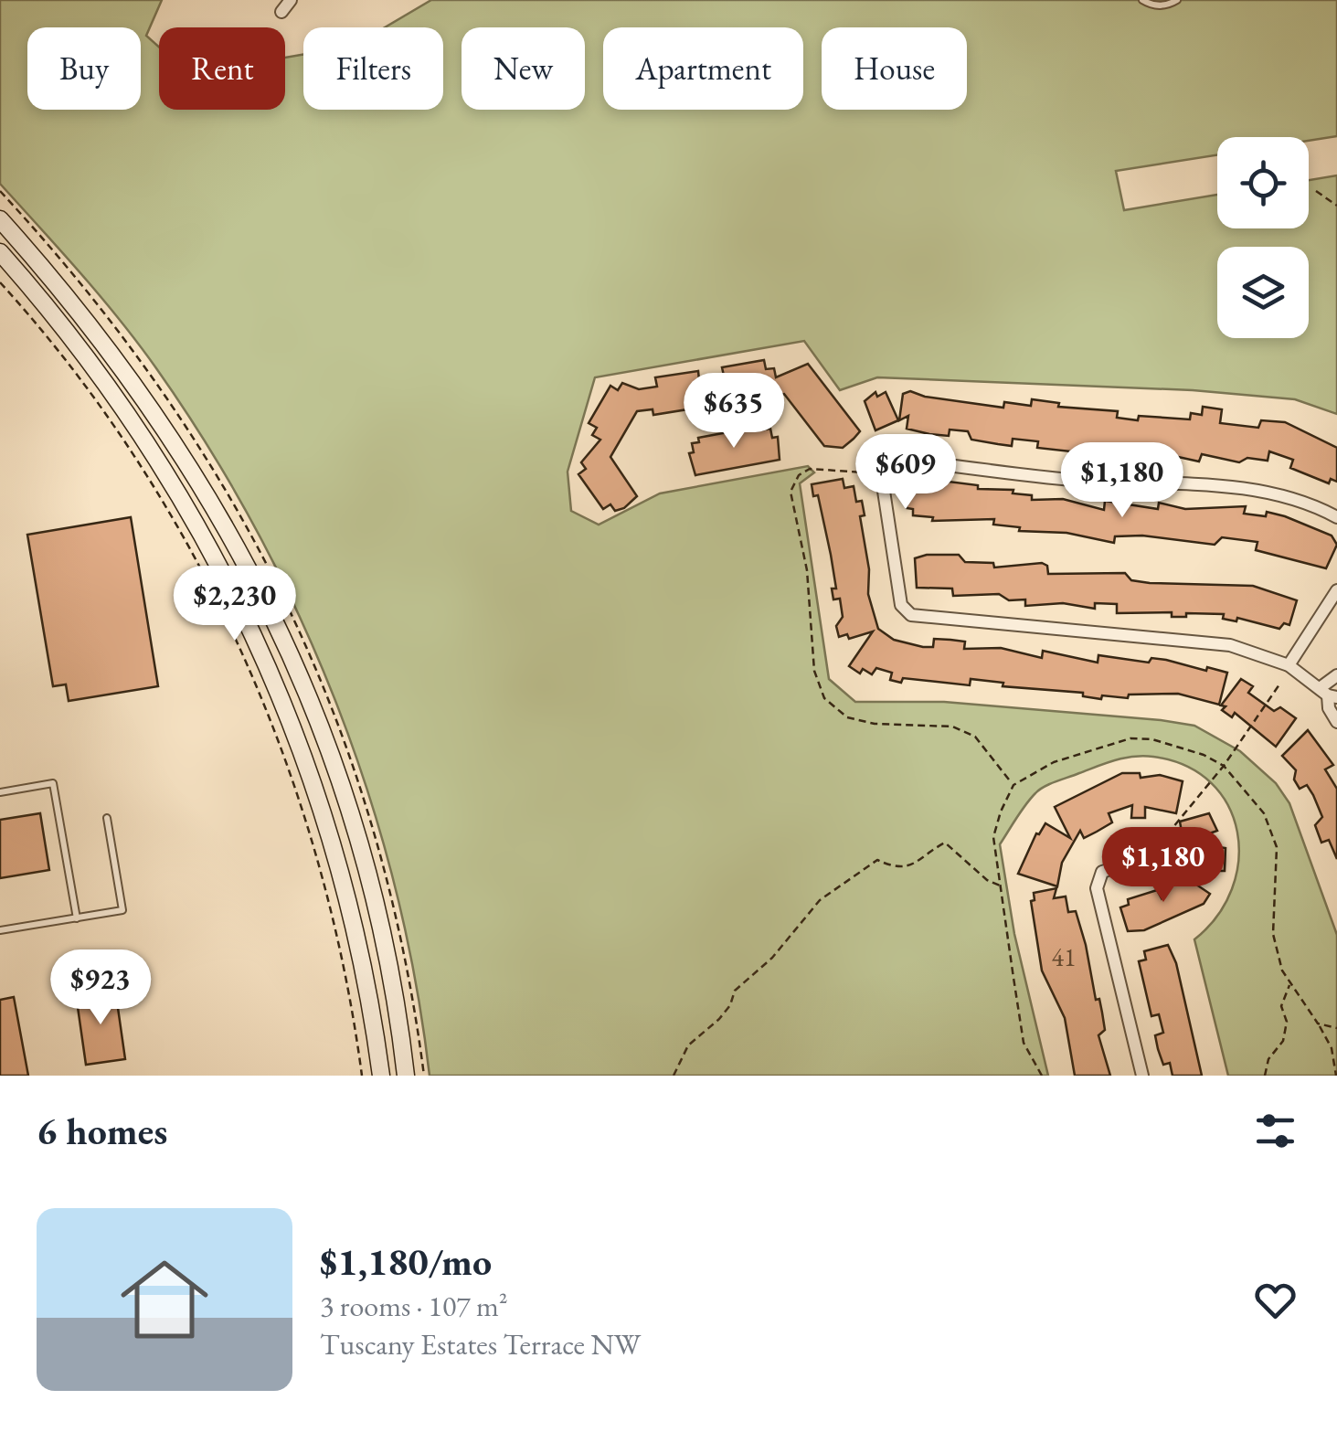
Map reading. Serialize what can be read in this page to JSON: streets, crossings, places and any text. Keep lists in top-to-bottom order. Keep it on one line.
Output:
{"house_numbers":["41"],"page":{"chip":["Buy","Rent","Filters","New","Apartment","House"],"price":["$635","$609","$1,180","$2,230","$1,180","$923"],"heading":"6 homes","list":[{"name":"$1,180/mo","note":"3 rooms · 107 m² · Tuscany Estates Terrace NW"}]}}
